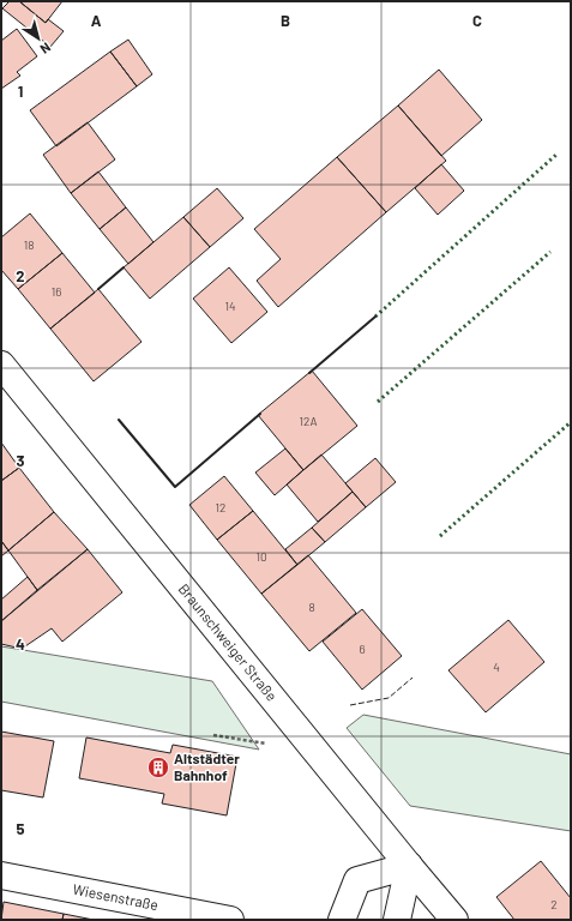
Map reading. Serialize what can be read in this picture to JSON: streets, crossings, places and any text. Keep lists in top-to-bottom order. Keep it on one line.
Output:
{"streets":{"main road":["Braunschweiger Straße","Wiesenstraße"]},"places":{"building":["Altstädter Bahnhof"]},"house_numbers":["18","16","14","12A","12","10","8","6","4","2"],"north":"bottom right","grid":{"columns":["A","B","C"],"rows":["1","2","3","4","5"]}}
